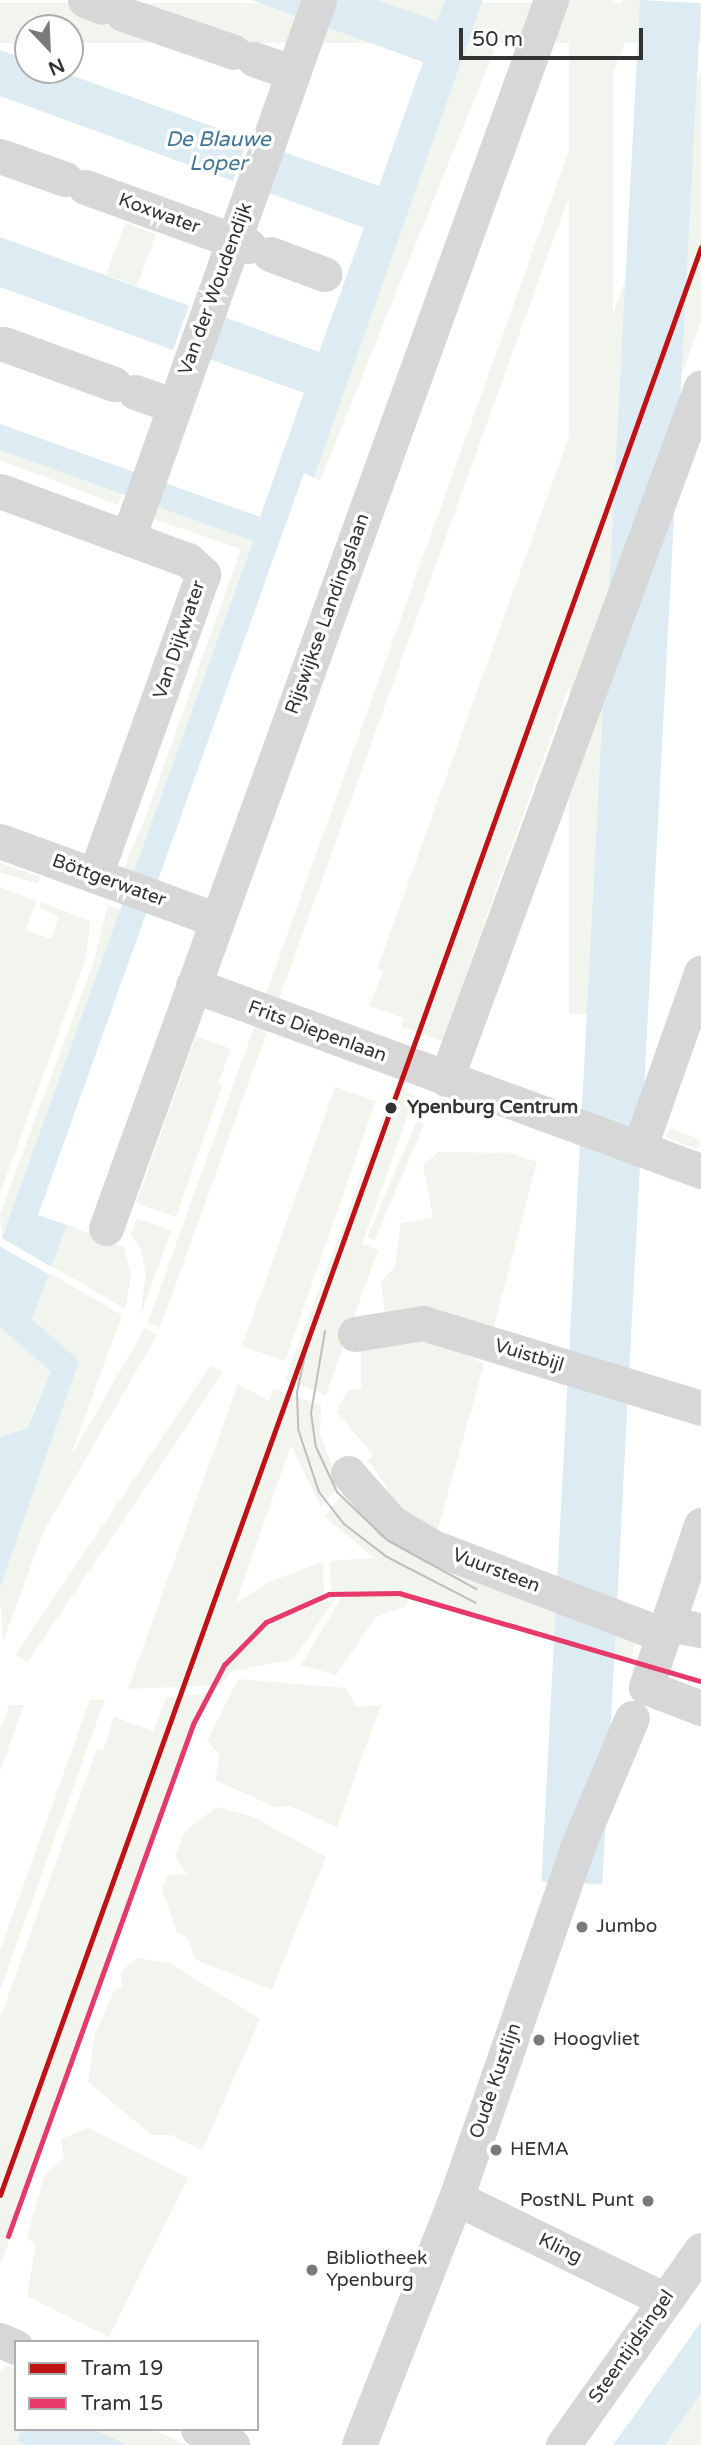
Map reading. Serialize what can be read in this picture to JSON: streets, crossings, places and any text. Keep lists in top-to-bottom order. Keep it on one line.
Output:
{"streets":{"street":["Koxwater","Van der Woudendijk","Rijswijkse Landingslaan","Van Dijkwater","Böttgerwater","Frits Diepenlaan","Vuistbijl","Vuursteen","Oude Kustlijn","Kling","Steentijdsingel"]},"crossings":[["Koxwater","Van der Woudendijk"],["Van der Woudendijk","Van Dijkwater"],["Rijswijkse Landingslaan","Böttgerwater"],["Rijswijkse Landingslaan","Frits Diepenlaan"],["Van Dijkwater","Böttgerwater"],["Vuursteen","Oude Kustlijn"],["Oude Kustlijn","Kling"],["Kling","Steentijdsingel"]],"water":["De Blauwe Loper"],"places":["Ypenburg Centrum","Jumbo","Hoogvliet","HEMA","PostNL Punt","Bibliotheek Ypenburg"],"lines":["tram line 19","tram line 15"],"legend":["Tram 19","Tram 15"],"scale_bar":"50 m","north":"bottom right"}
